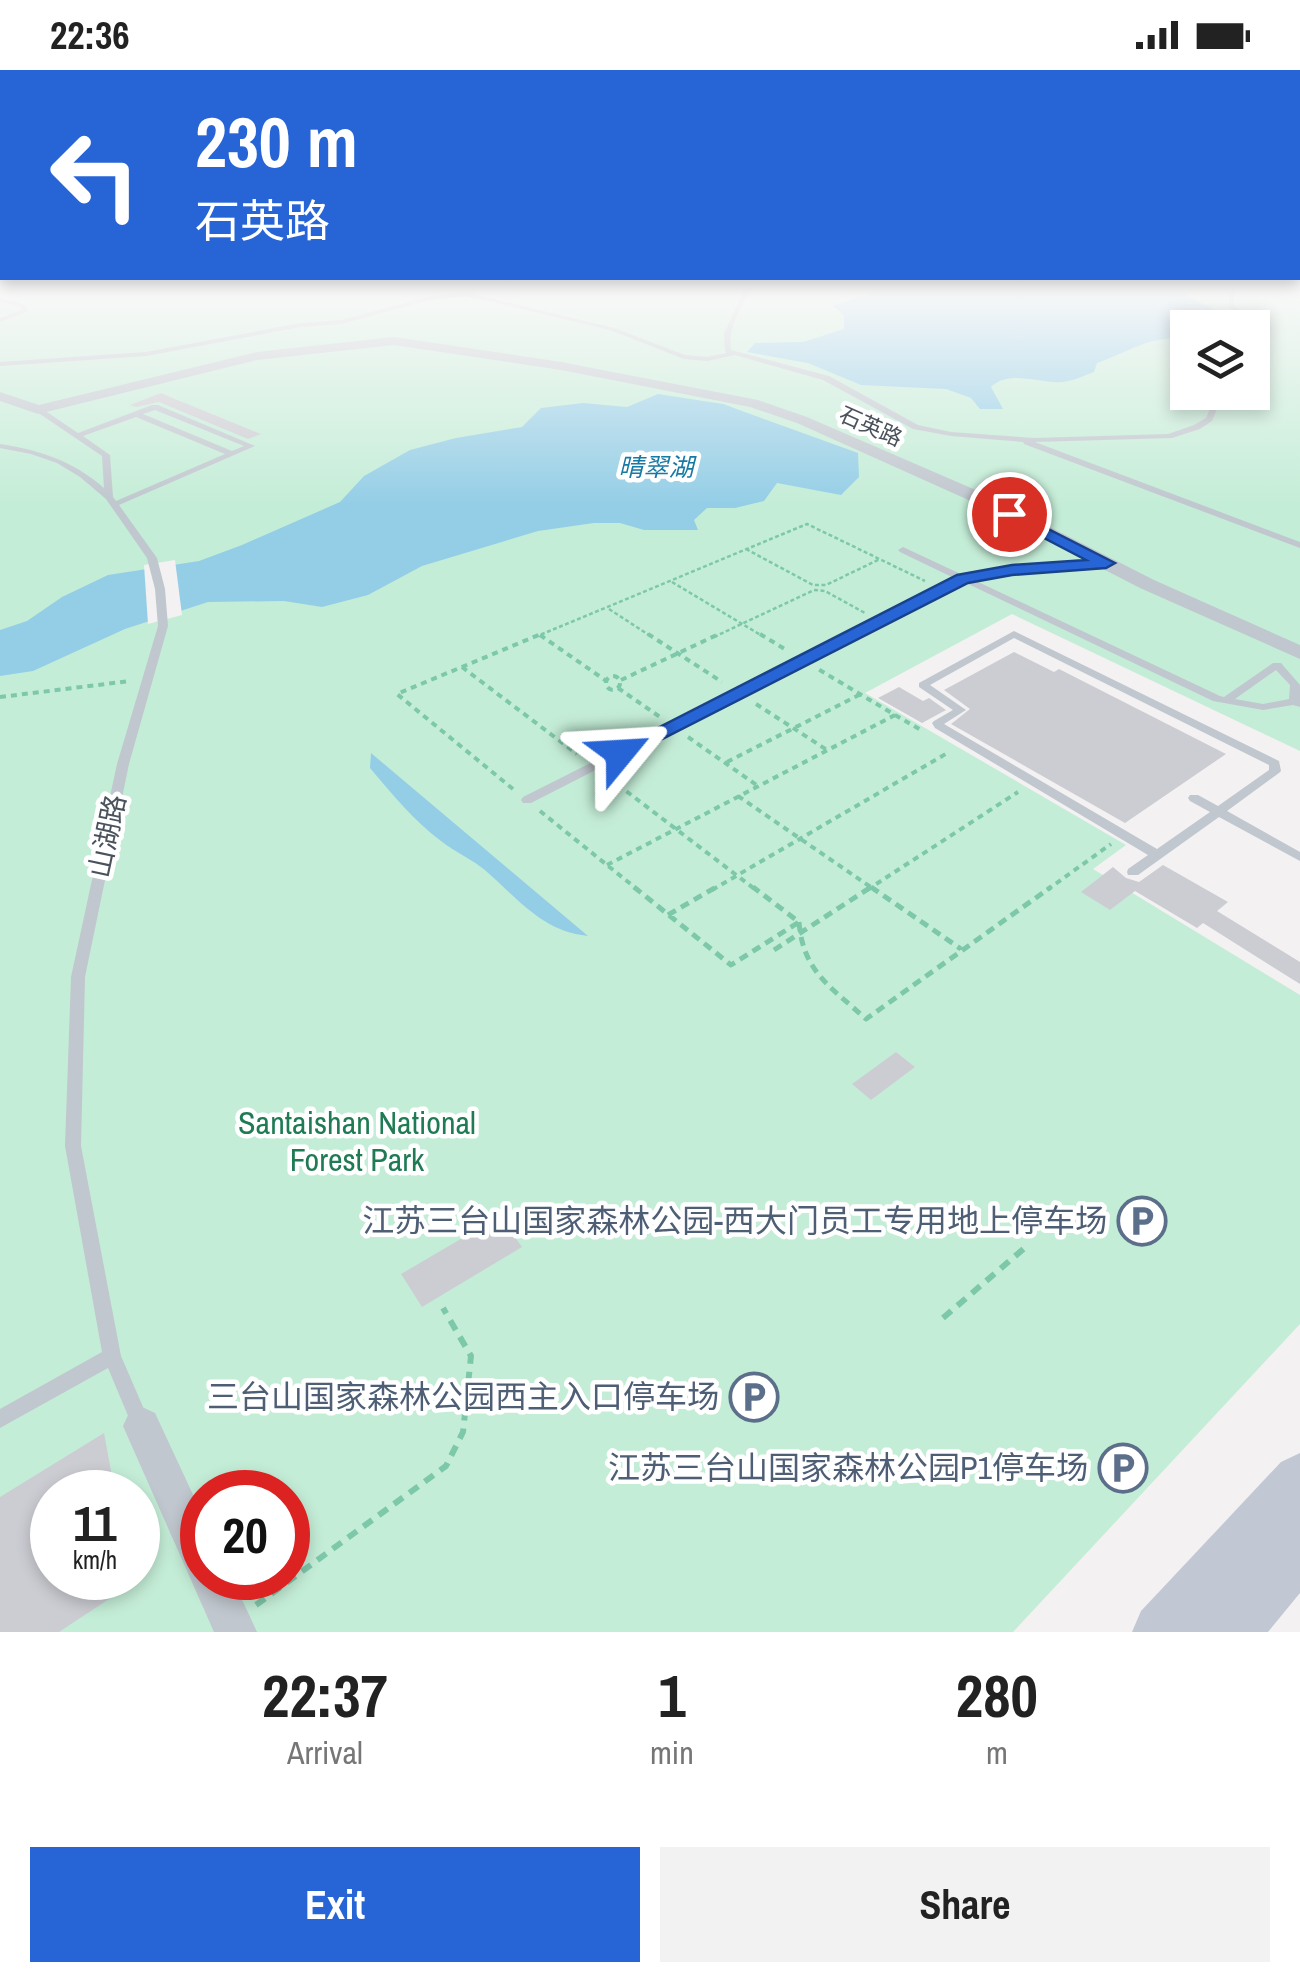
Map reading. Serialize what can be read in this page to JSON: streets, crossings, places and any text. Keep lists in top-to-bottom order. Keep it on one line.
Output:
{"streets":{"street":["石英路","山湖路"]},"crossings":[["石英路","山湖路"]],"water":["晴翠湖"],"parks":["Santaishan National Forest Park"],"places":{"parking":["江苏三台山国家森林公园-西大门员工专用地上停车场","三台山国家森林公园西主入口停车场","江苏三台山国家森林公园P1停车场"]},"page":{"status":"22:36","turn":["230 m","石英路"],"speed":"11 km/h","limit":"20","eta":["22:37","Arrival","1","min","280","m"],"buttons":["Exit","Share"]}}
